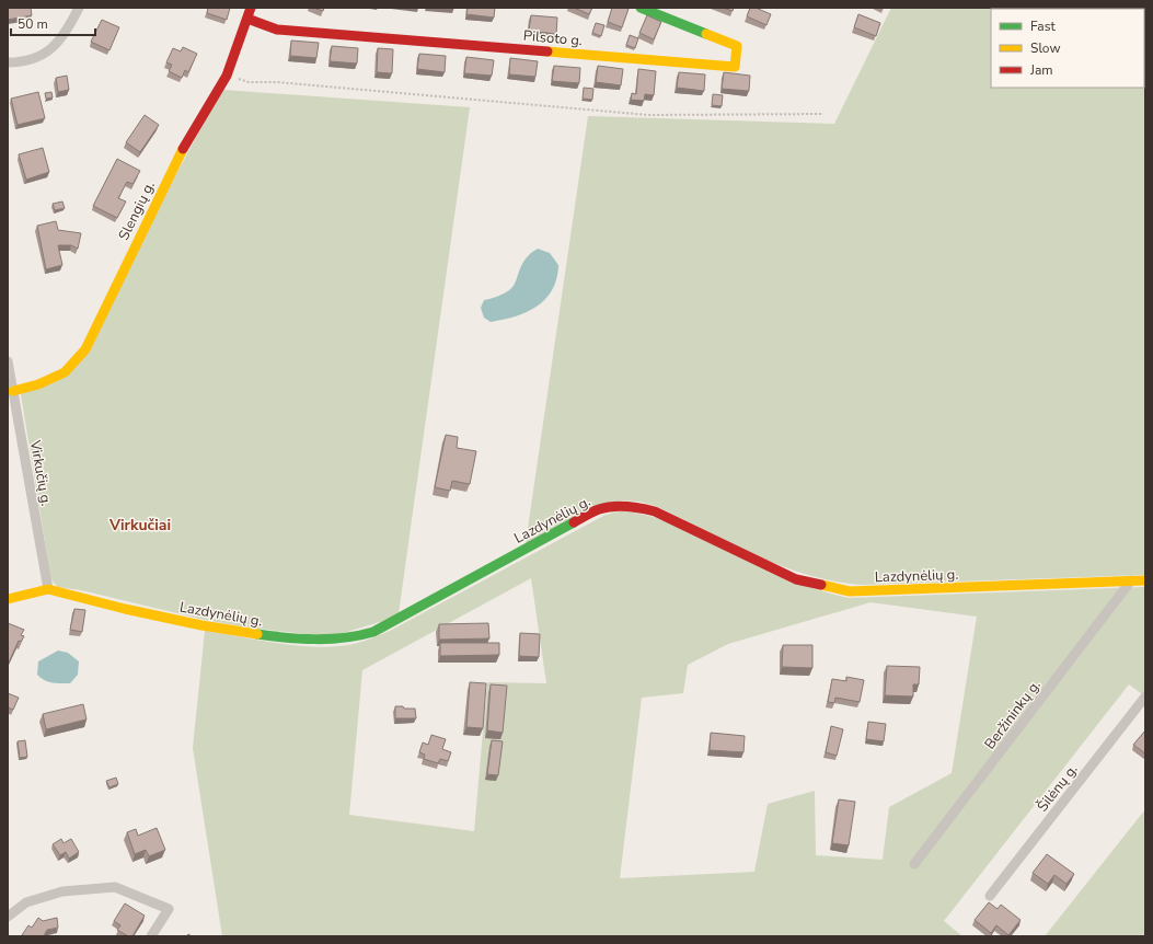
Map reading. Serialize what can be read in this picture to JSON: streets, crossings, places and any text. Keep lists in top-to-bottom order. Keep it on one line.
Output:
{"streets":{"street":["Pilsoto g.","Slengių g.","Virkučių g.","Lazdynėlių g.","Beržininkų g.","Šilėnų g."]},"crossings":[["Pilsoto g.","Slengių g."],["Slengių g.","Virkučių g."],["Virkučių g.","Lazdynėlių g."],["Lazdynėlių g.","Beržininkų g."]],"districts":["Virkučiai"],"legend":["Fast","Slow","Jam"],"scale_bar":"50 m"}
